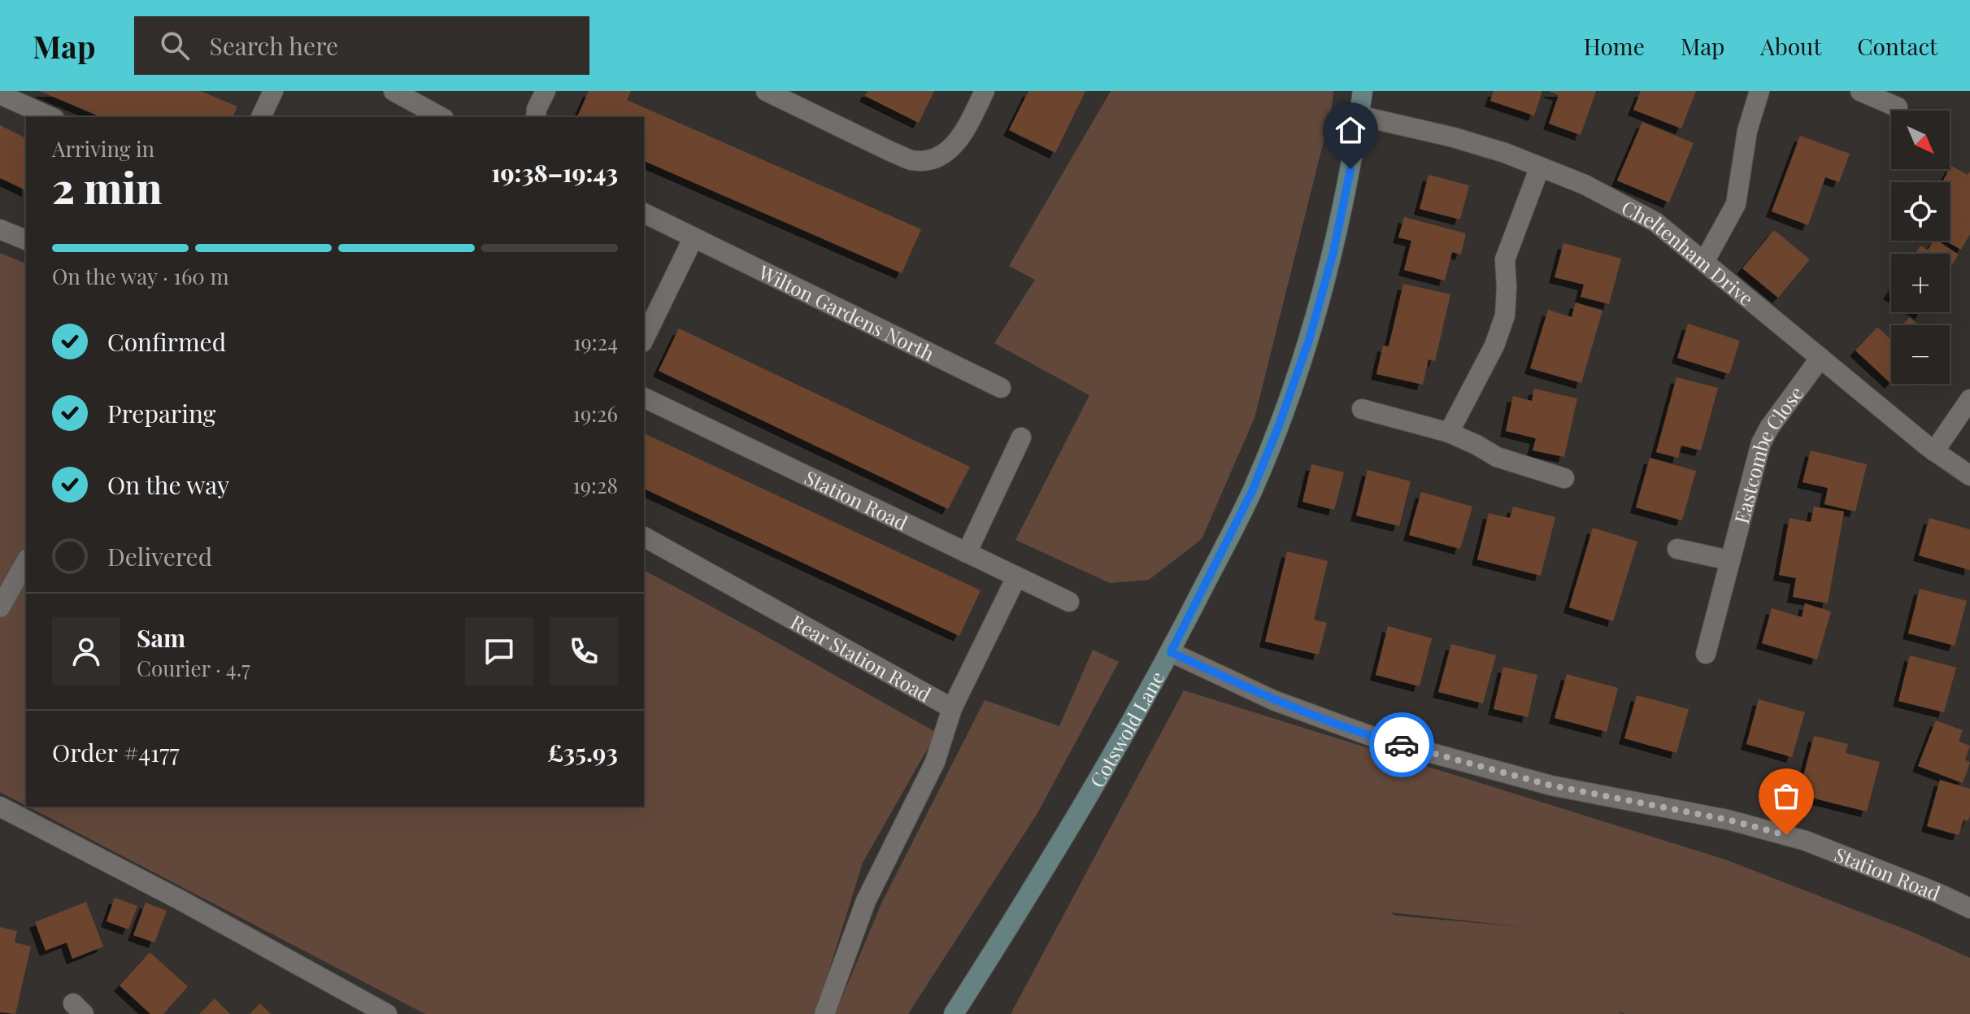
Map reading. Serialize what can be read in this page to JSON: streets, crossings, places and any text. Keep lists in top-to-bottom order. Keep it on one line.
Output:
{"streets":{"street":["Cheltenham Drive","Wilton Gardens North","Eastcombe Close","Station Road","Rear Station Road","Cotswold Lane"]},"crossings":[["Cheltenham Drive","Eastcombe Close"],["Cheltenham Drive","Cotswold Lane"],["Station Road","Rear Station Road"],["Station Road","Cotswold Lane"]],"north":"bottom right","page":{"header":"Map","search":"Search here","nav":["Home","Map","About","Contact"],"map_buttons":["+","−"],"heading":["2 min","Arriving in","19:38–19:43"],"panel":["Sam","Courier · 4.7","Order #4177","£35.93"],"bar":"On the way · 160 m","list":[["Confirmed","19:24"],["Preparing","19:26"],["On the way","19:28"],"Delivered"]}}
